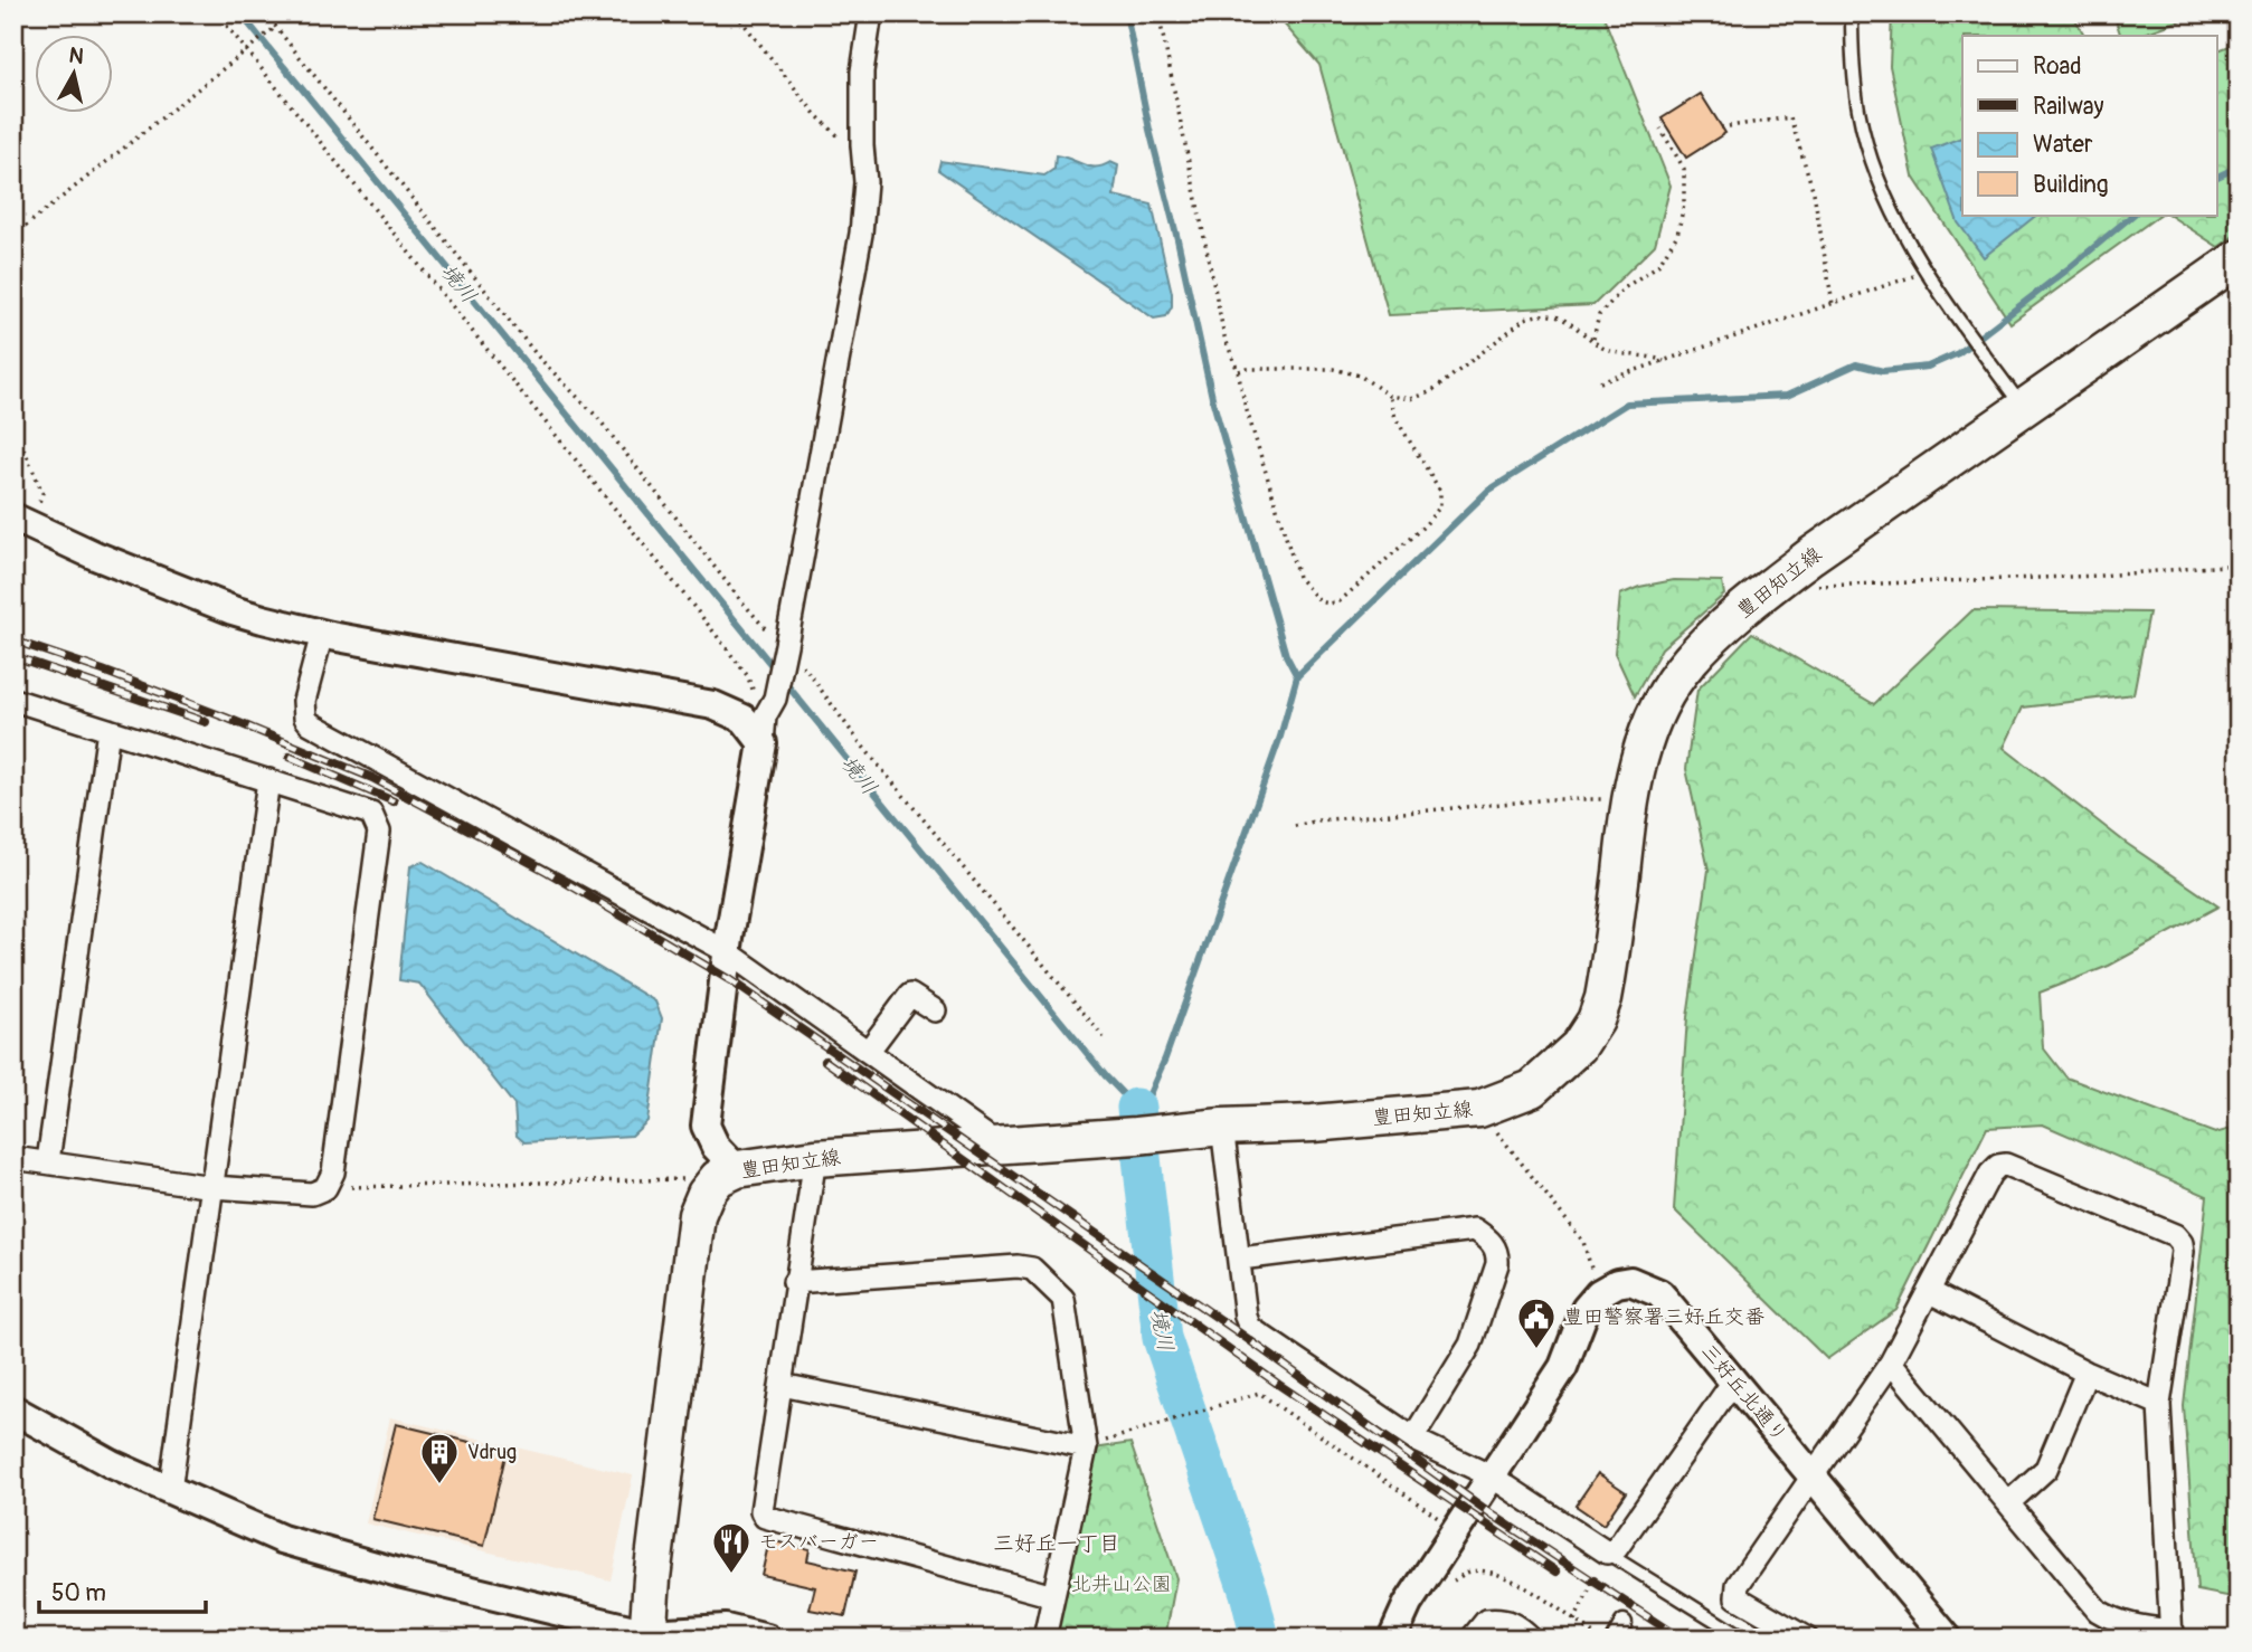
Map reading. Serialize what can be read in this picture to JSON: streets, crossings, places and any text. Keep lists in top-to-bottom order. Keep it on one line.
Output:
{"streets":{"main road":["豊田知立線"],"street":["三好丘北通り"]},"districts":["三好丘一丁目"],"water":["境川"],"parks":["北井山公園"],"places":{"public building":["豊田警察署三好丘交番"],"building":["Vdrug"],"restaurant":["モスバーガー"]},"legend":["Road","Railway","Water","Building"],"scale_bar":"50 m","north":"top"}
